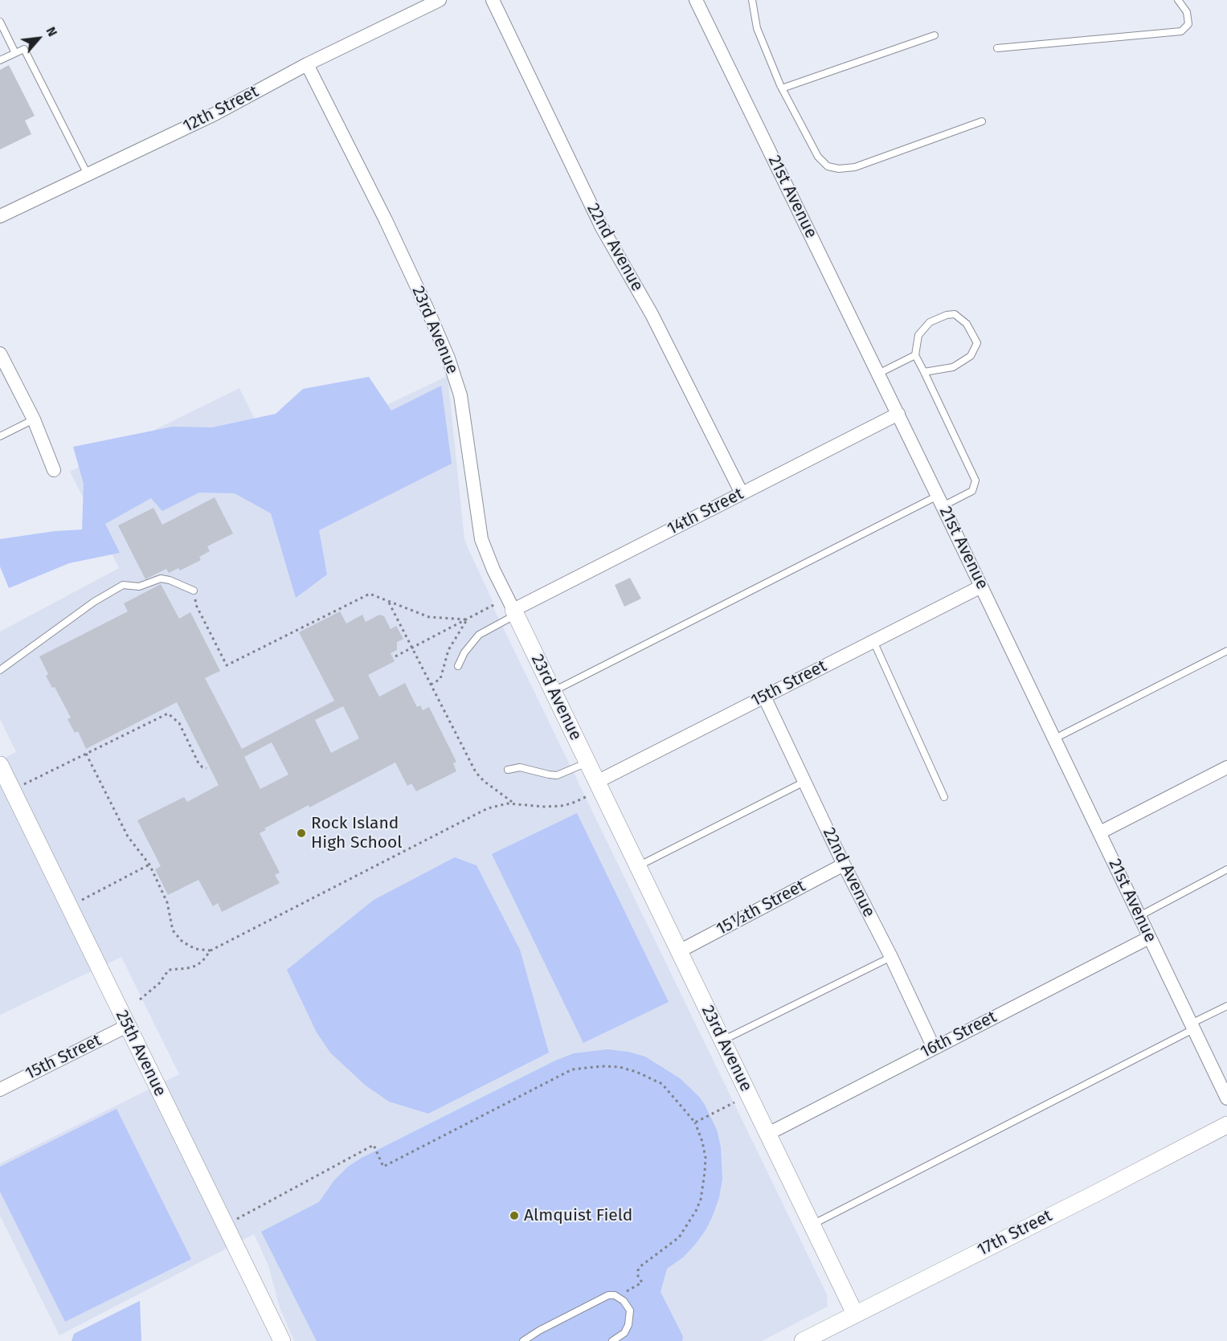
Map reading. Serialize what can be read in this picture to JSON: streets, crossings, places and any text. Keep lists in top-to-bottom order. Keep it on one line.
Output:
{"streets":{"street":["12th Street","21st Avenue","22nd Avenue","23rd Avenue","14th Street","15th Street","15½th Street","16th Street","25th Avenue","17th Street"]},"crossings":[["12th Street","23rd Avenue"],["21st Avenue","14th Street"],["21st Avenue","15th Street"],["21st Avenue","16th Street"],["22nd Avenue","14th Street"],["22nd Avenue","15th Street"],["22nd Avenue","15½th Street"],["22nd Avenue","16th Street"],["23rd Avenue","14th Street"],["23rd Avenue","15th Street"],["23rd Avenue","15½th Street"],["23rd Avenue","16th Street"],["23rd Avenue","17th Street"],["15th Street","25th Avenue"]],"places":["Rock Island High School","Almquist Field"],"north":"top right"}
